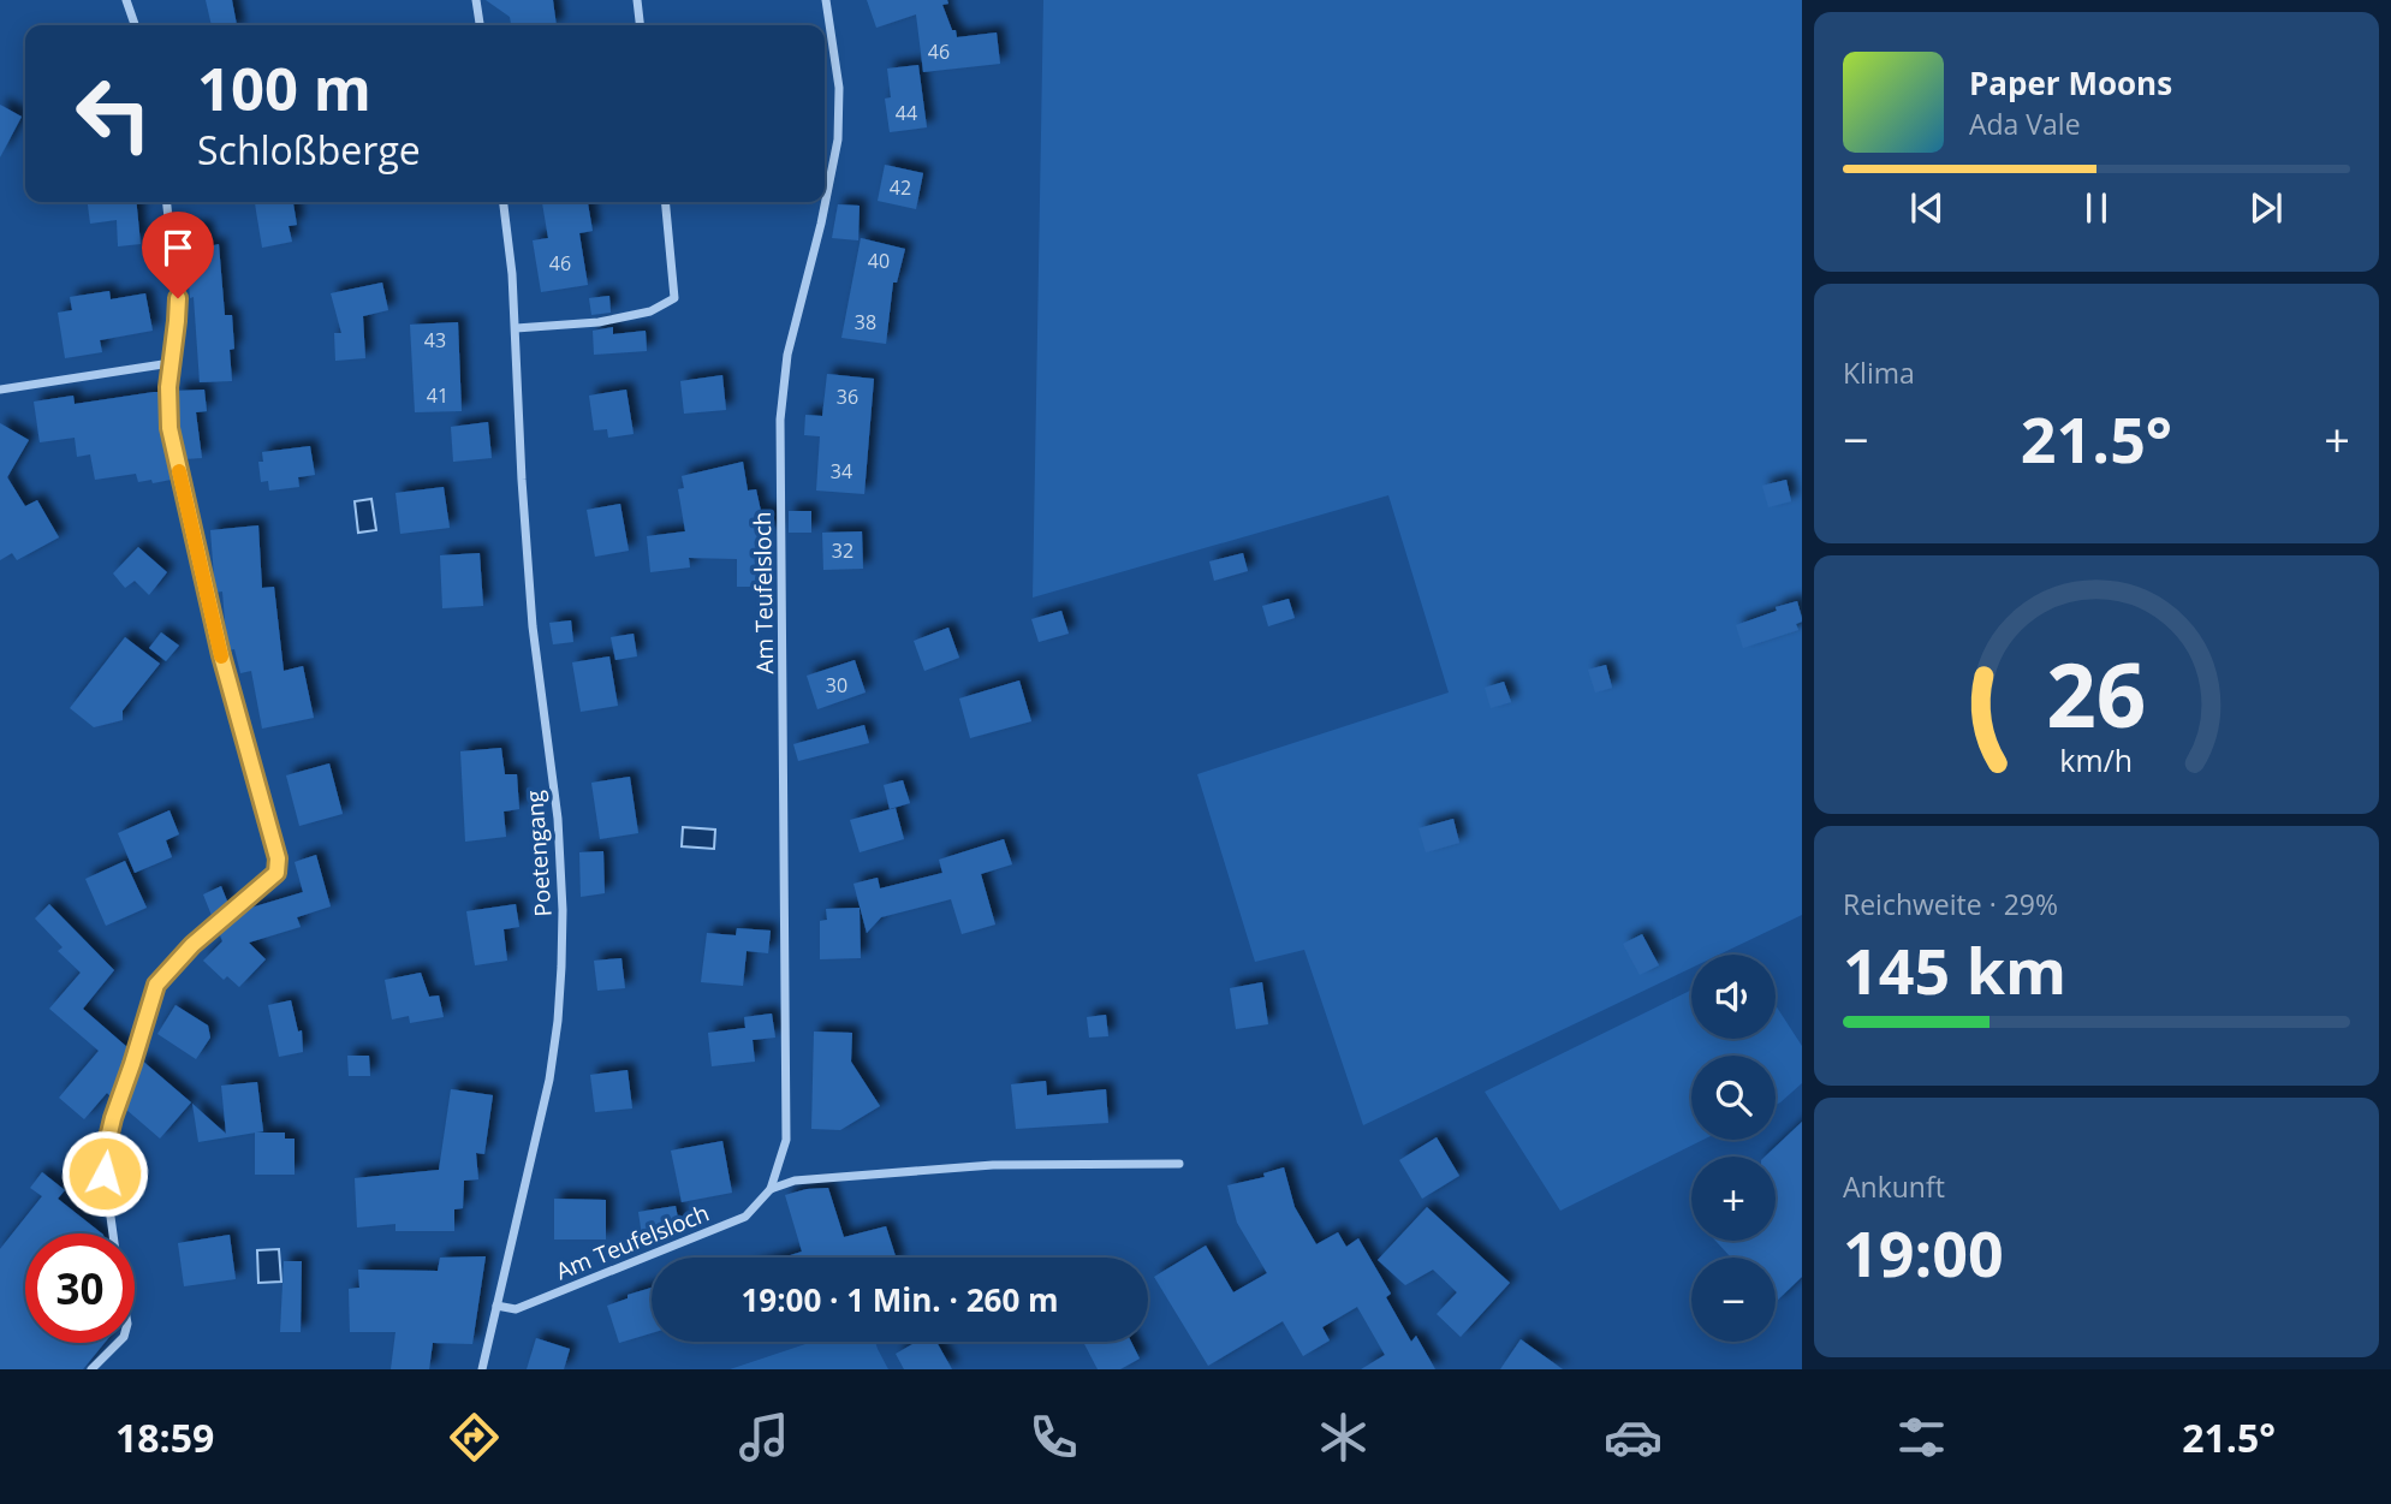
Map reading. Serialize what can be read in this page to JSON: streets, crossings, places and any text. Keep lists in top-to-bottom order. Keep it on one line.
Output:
{"streets":{"street":["Am Teufelsloch","Poetengang"]},"crossings":[["Am Teufelsloch","Poetengang"]],"house_numbers":["46","44","42","40","46","38","43","41","36","34","32","30"],"page":{"turn":["100 m","Schloßberge"],"song":["Paper Moons","Ada Vale"],"tile":["Klima",["Reichweite · 29%","145 km"],["Ankunft","19:00"]],"heat":["−","21.5°","+"],"map_buttons":["+","−"],"limit":"30","trip":"19:00 · 1 Min. · 260 m","tabs":["18:59","21.5°"],"gauge":["26","km/h"]}}
